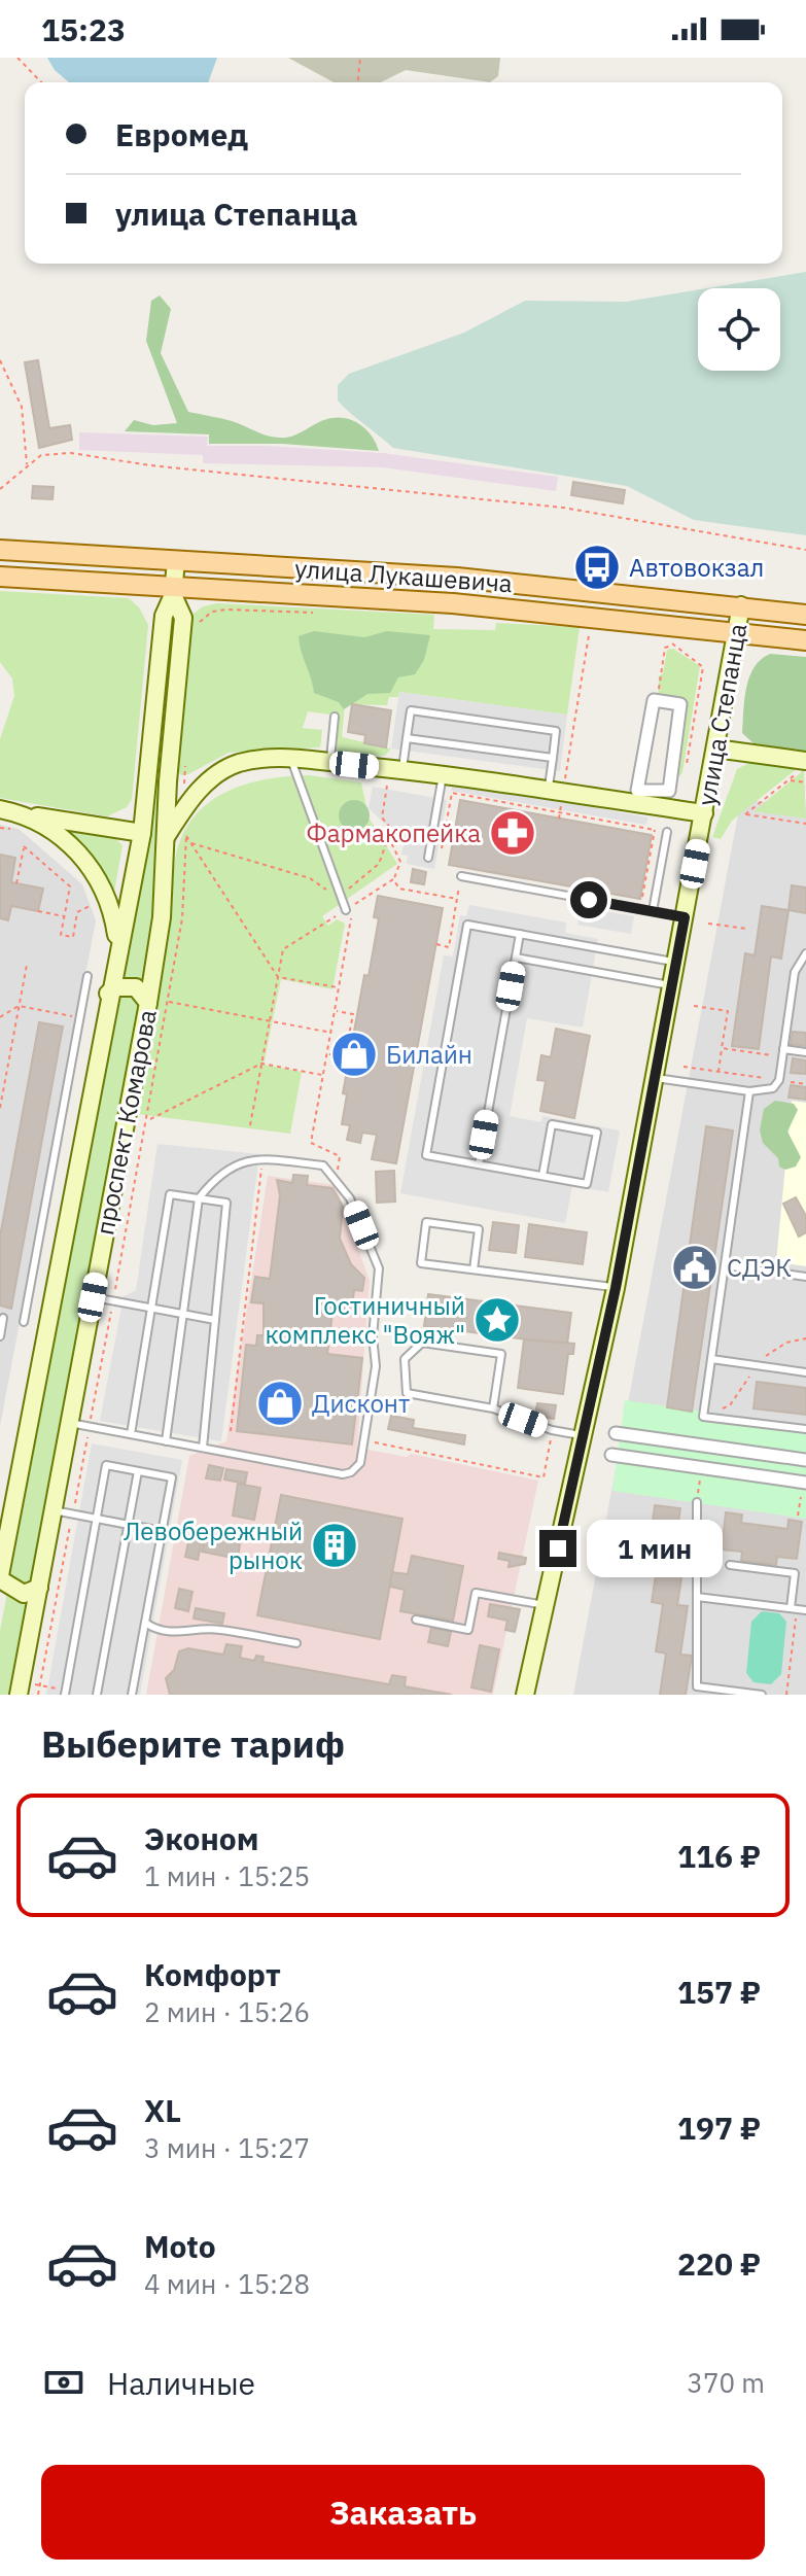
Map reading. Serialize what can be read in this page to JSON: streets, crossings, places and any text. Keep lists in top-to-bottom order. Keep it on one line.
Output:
{"streets":{"main road":["улица Лукашевича","улица Степанца","проспект Комарова"]},"crossings":[["улица Лукашевича","улица Степанца"],["улица Лукашевича","проспект Комарова"]],"places":{"bus stop":["Автовокзал"],"pharmacy":["Фармакопейка"],"shop":["Билайн","Дисконт"],"public building":["СДЭК"],"place":["Гостиничный комплекс \"Вояж\""],"building":["Левобережный рынок"]},"page":{"status":"15:23","banner":["Евромед","улица Степанца"],"bubble":"1 мин","heading":"Выберите тариф","list":[{"name":"Эконом","note":"1 мин · 15:25","value":"116 ₽"},{"name":"Комфорт","note":"2 мин · 15:26","value":"157 ₽"},{"name":"XL","note":"3 мин · 15:27","value":"197 ₽"},{"name":"Moto","note":"4 мин · 15:28","value":"220 ₽"}],"pay":["Наличные","370 m"],"buttons":"Заказать"}}
